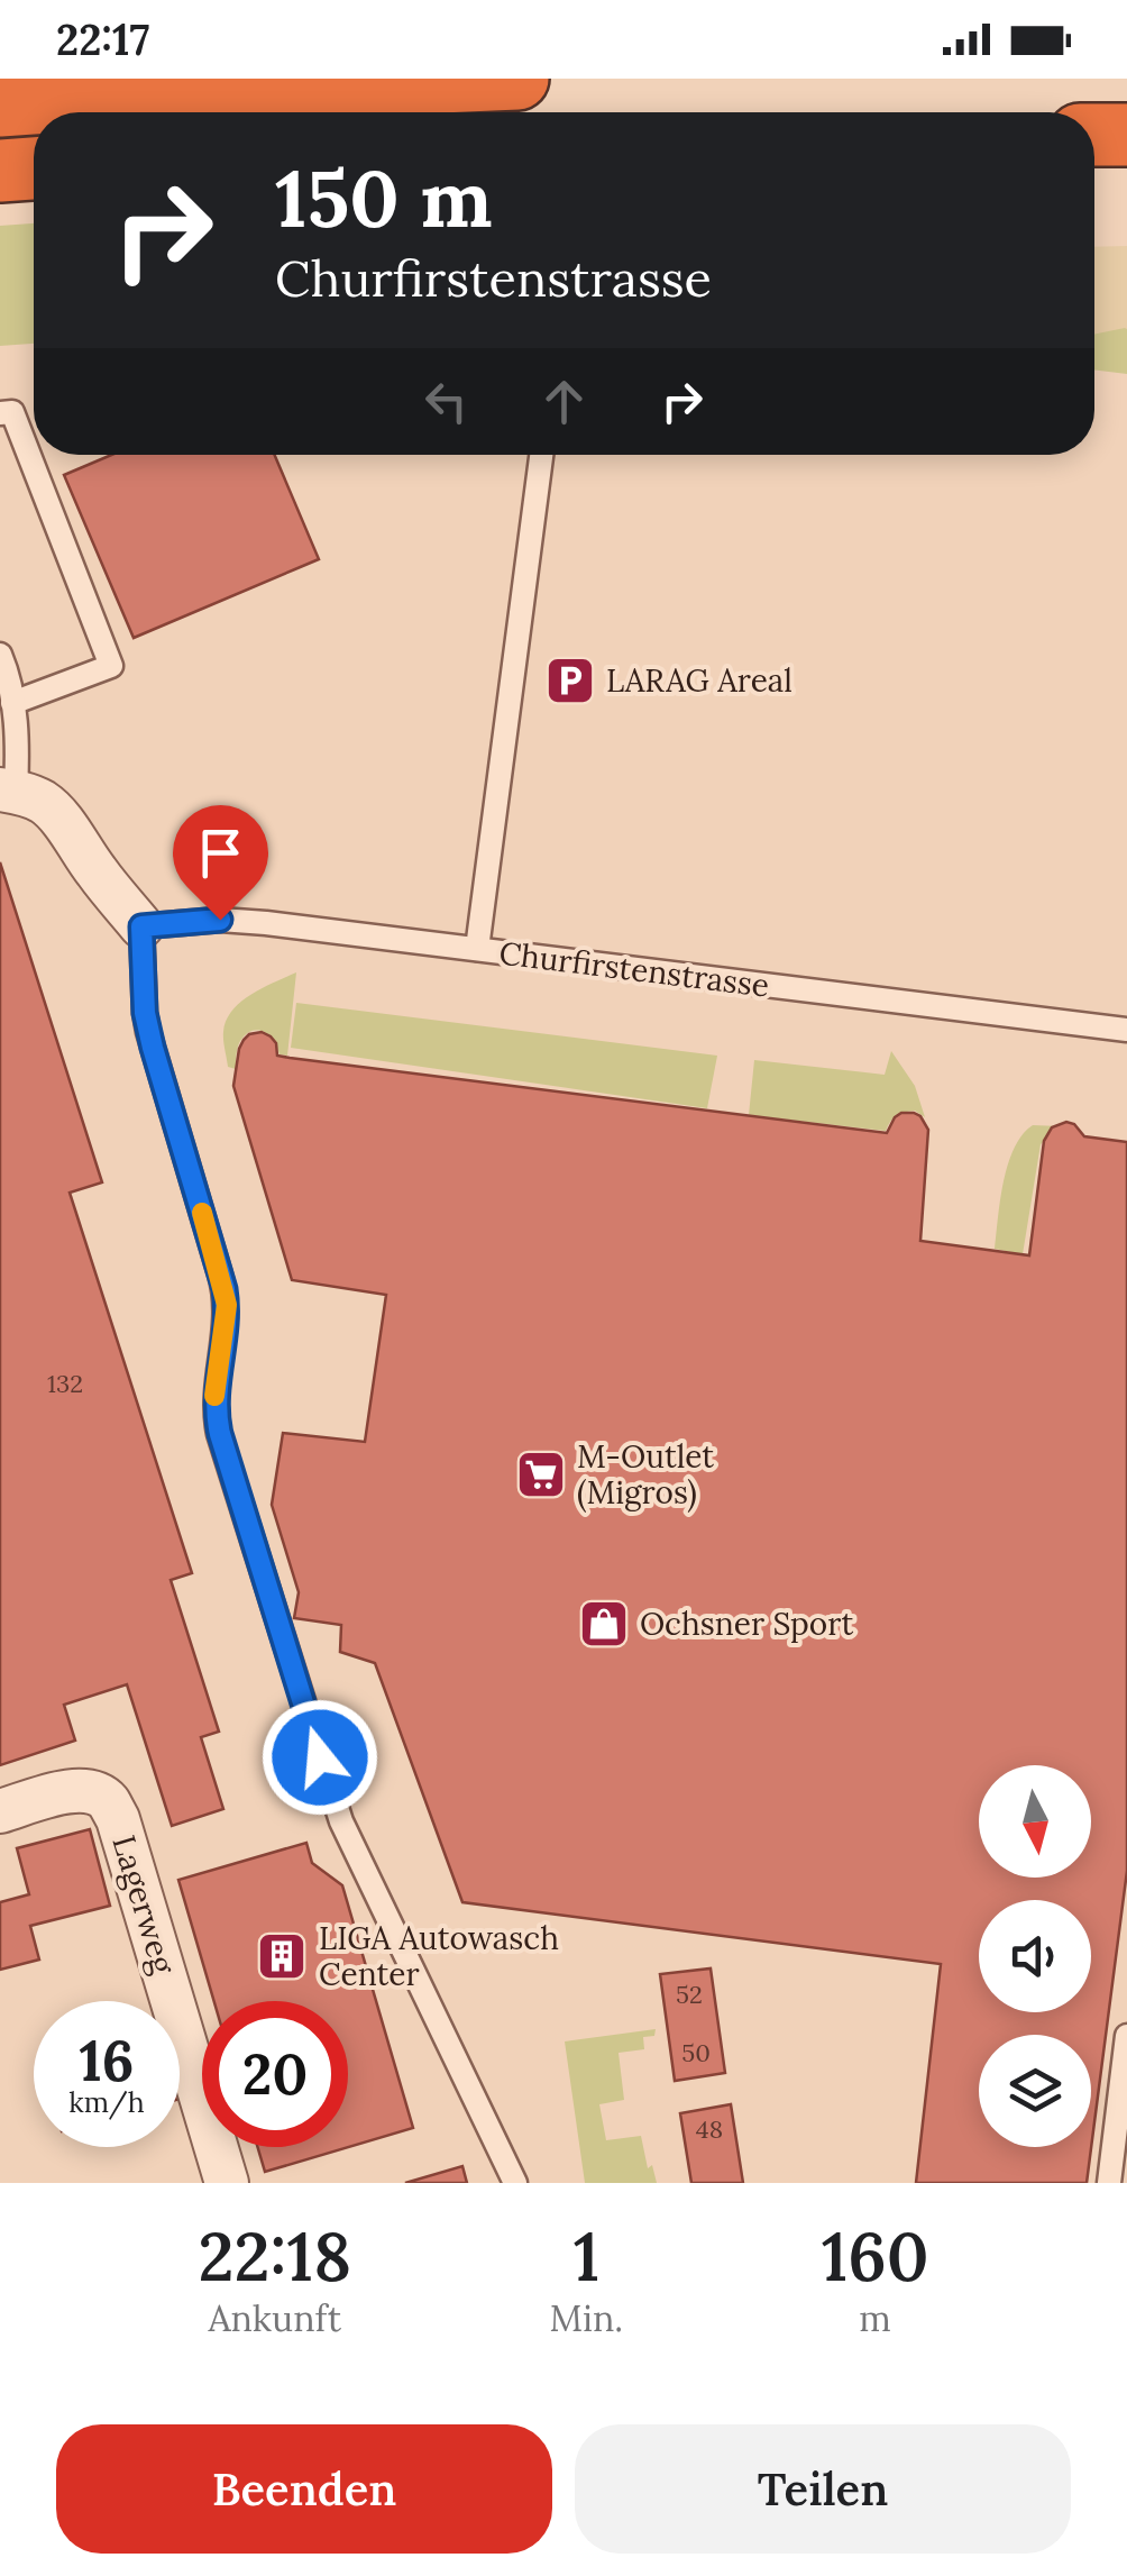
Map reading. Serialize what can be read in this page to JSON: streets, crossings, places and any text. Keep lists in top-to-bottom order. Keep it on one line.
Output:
{"streets":{"street":["Lagerweg"],"lane":["Churfirstenstrasse"]},"places":{"parking":["LARAG Areal"],"supermarket":["M-Outlet (Migros)"],"shop":["Ochsner Sport"],"building":["LIGA Autowasch Center"]},"house_numbers":["132","52","50","48"],"north":"bottom","page":{"status":"22:17","turn":["150 m","Churfirstenstrasse"],"speed":"16 km/h","limit":"20","eta":["22:18","Ankunft","1","Min.","160","m"],"buttons":["Beenden","Teilen"]}}
